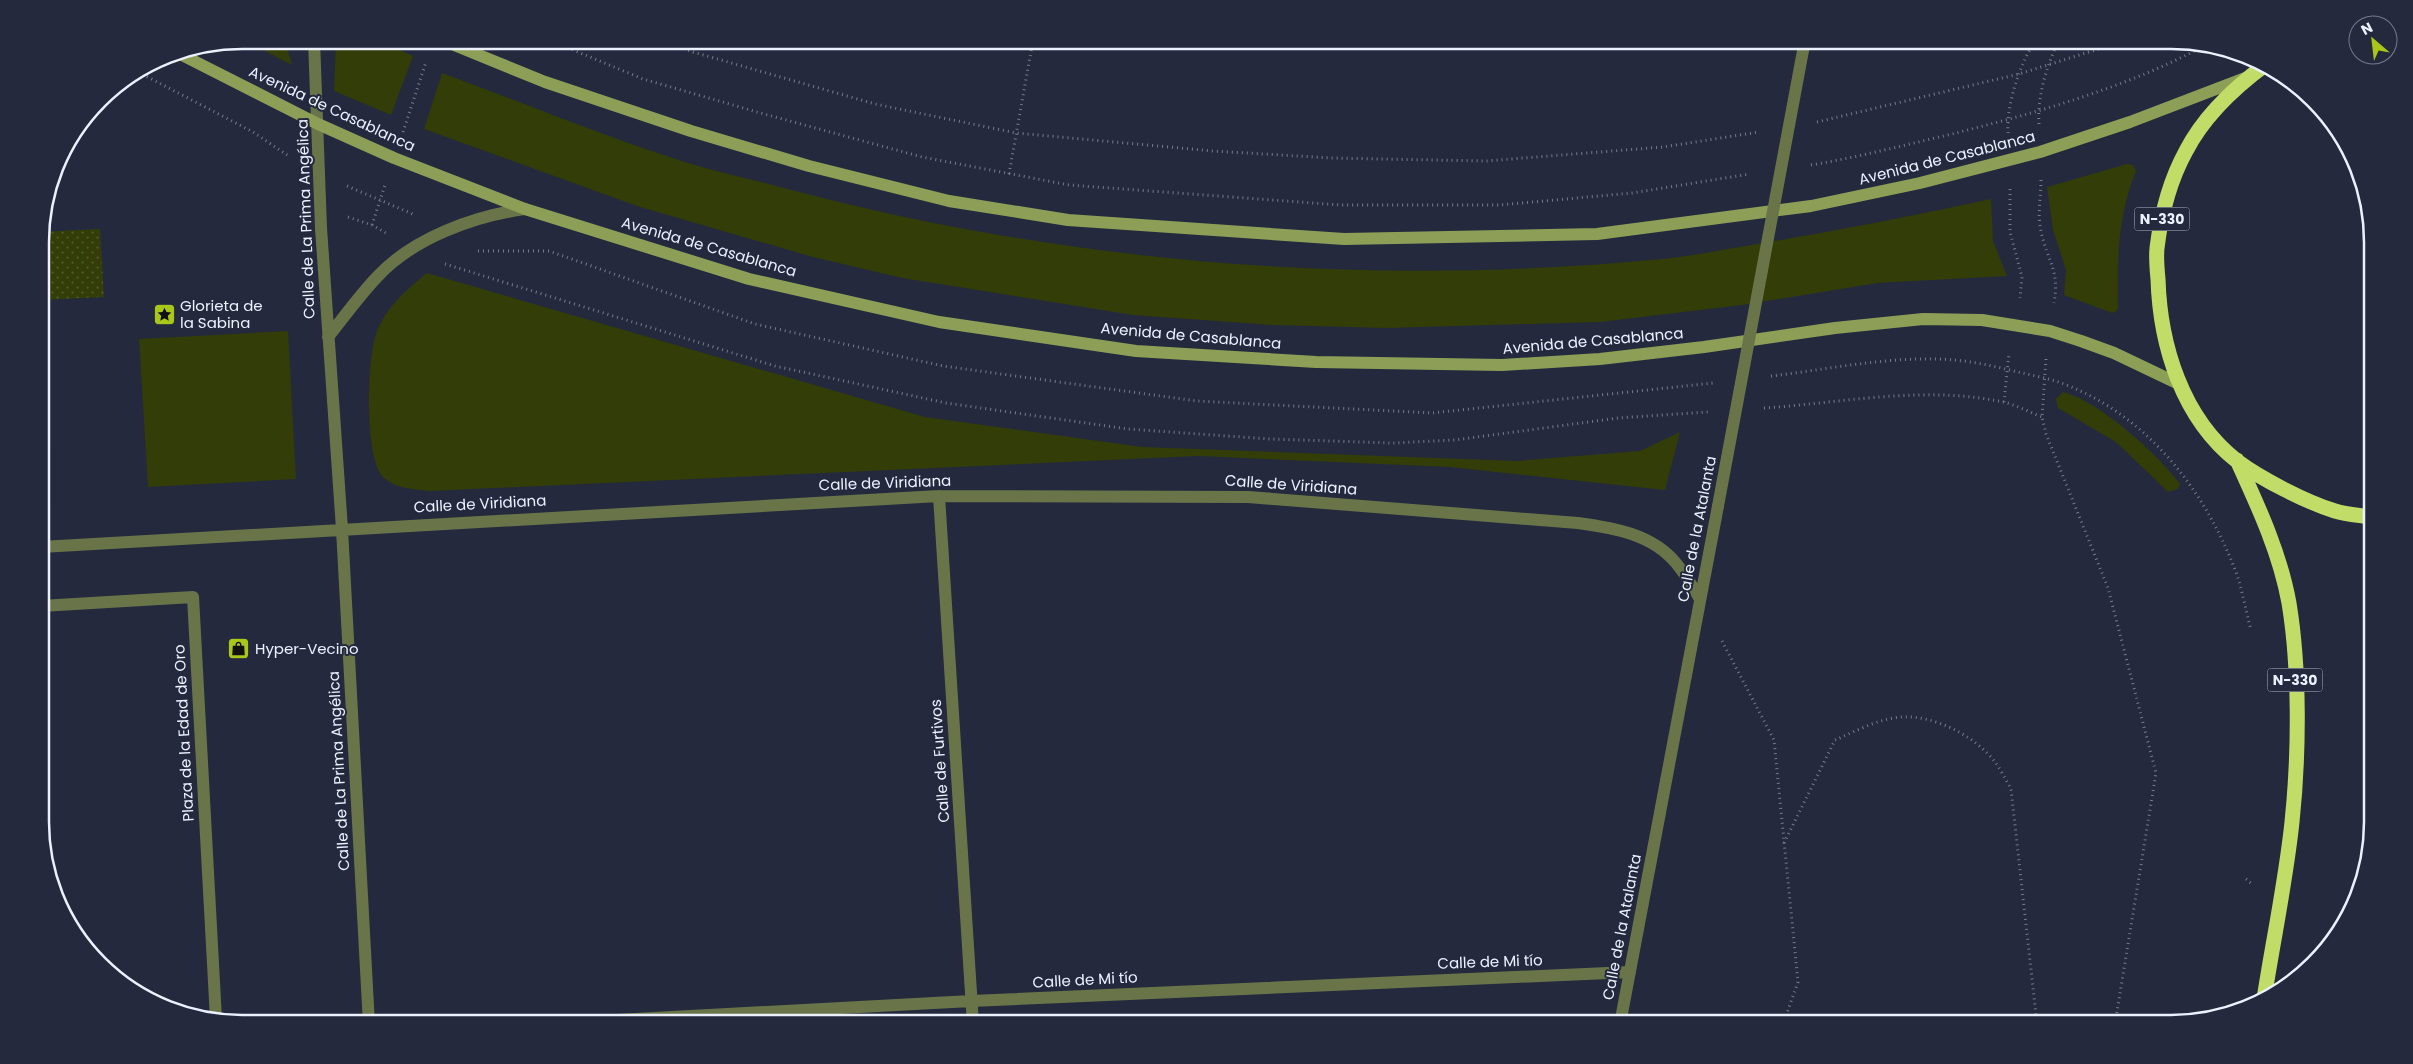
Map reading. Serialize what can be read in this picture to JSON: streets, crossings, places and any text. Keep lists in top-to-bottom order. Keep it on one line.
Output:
{"streets":{"highway":["N-330"],"main road":["Avenida de Casablanca"],"street":["Calle de La Prima Angélica","Calle de Viridiana","Calle de la Atalanta","Plaza de la Edad de Oro","Calle de Furtivos","Calle de Mi tío"]},"crossings":[["Avenida de Casablanca","Calle de La Prima Angélica"],["Avenida de Casablanca","N-330"],["Calle de La Prima Angélica","Calle de Viridiana"],["Calle de Viridiana","Calle de la Atalanta"],["Calle de Viridiana","Calle de Furtivos"],["Calle de la Atalanta","Calle de Mi tío"],["Calle de Furtivos","Calle de Mi tío"]],"places":{"place":["Glorieta de la Sabina"],"shop":["Hyper-Vecino"]},"north":"top left"}
